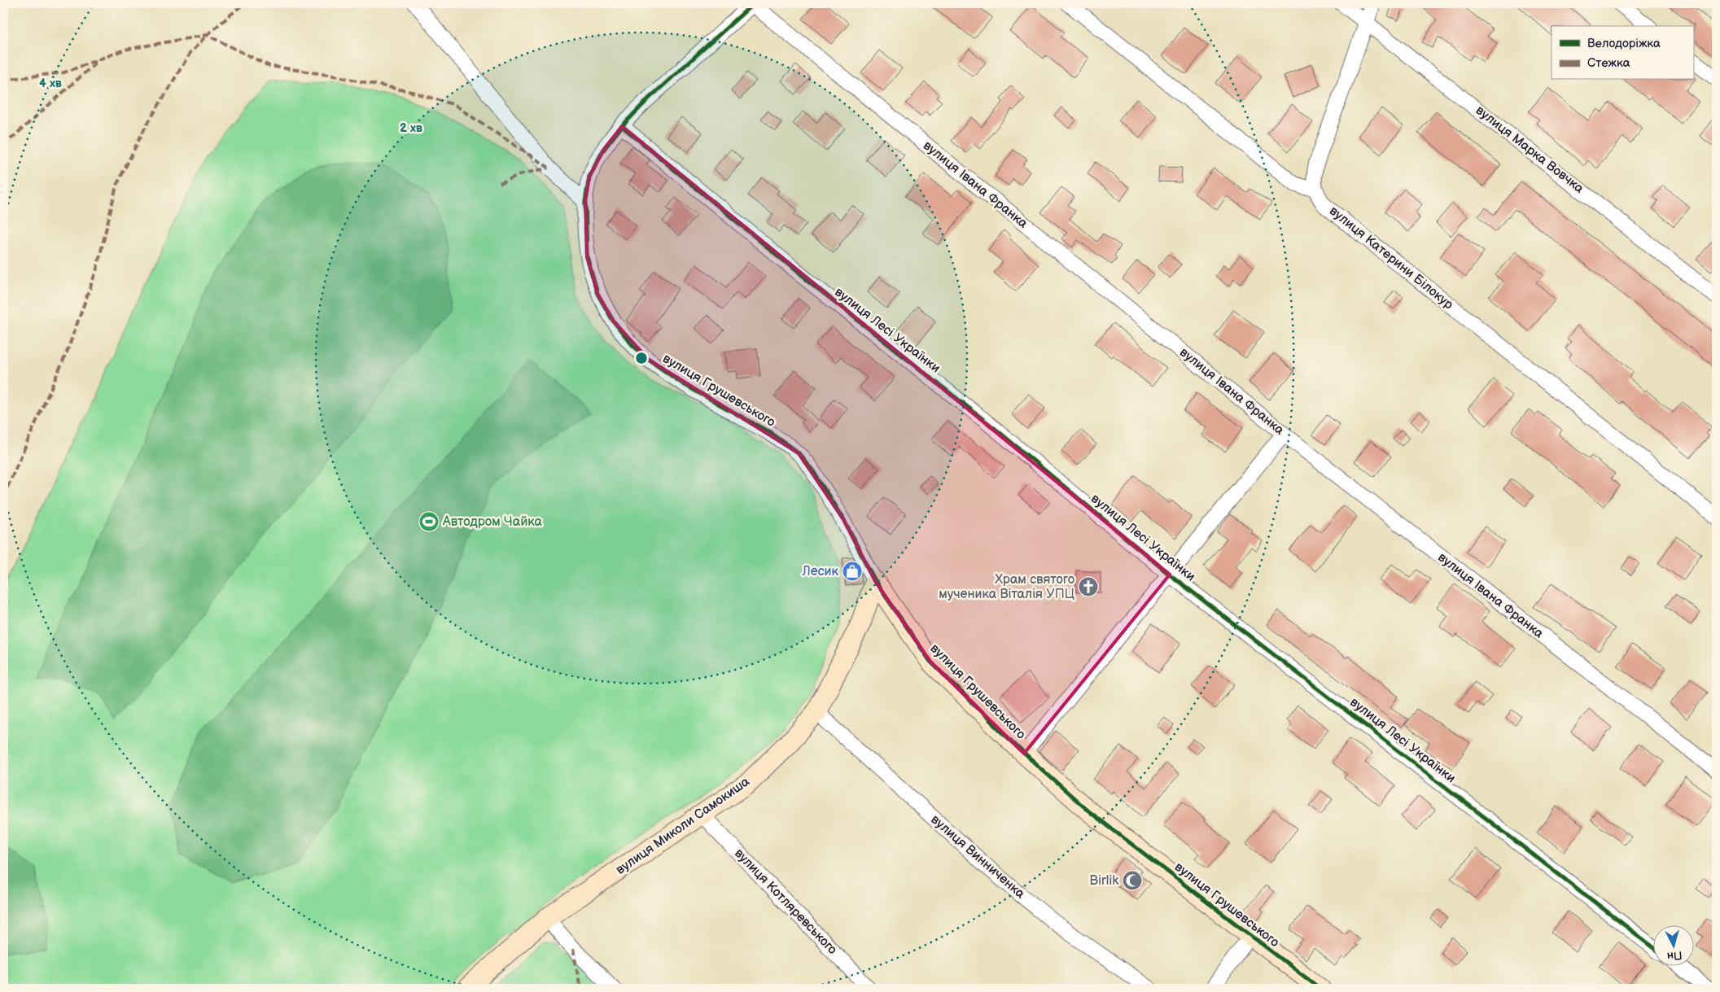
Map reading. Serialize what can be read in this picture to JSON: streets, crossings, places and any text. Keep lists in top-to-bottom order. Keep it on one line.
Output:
{"streets":{"street":["вулиця Марка Вовчка","вулиця Івана Франка","вулиця Катерини Білокур","вулиця Лесі Українки","вулиця Грушевського","вулиця Миколи Самокиша","вулиця Винниченка","вулиця Котляревського"]},"crossings":[["вулиця Івана Франка","вулиця Грушевського"],["вулиця Лесі Українки","вулиця Грушевського"],["вулиця Грушевського","вулиця Миколи Самокиша"],["вулиця Миколи Самокиша","вулиця Винниченка"],["вулиця Миколи Самокиша","вулиця Котляревського"]],"places":{"sports":["Автодром Чайка"],"shop":["Лесик"],"church":["Храм святого мученика Віталія УПЦ"],"mosque":["Birlik"]},"legend":["Велодоріжка","Стежка"],"north":"bottom","rings":["4 хв","2 хв"]}
